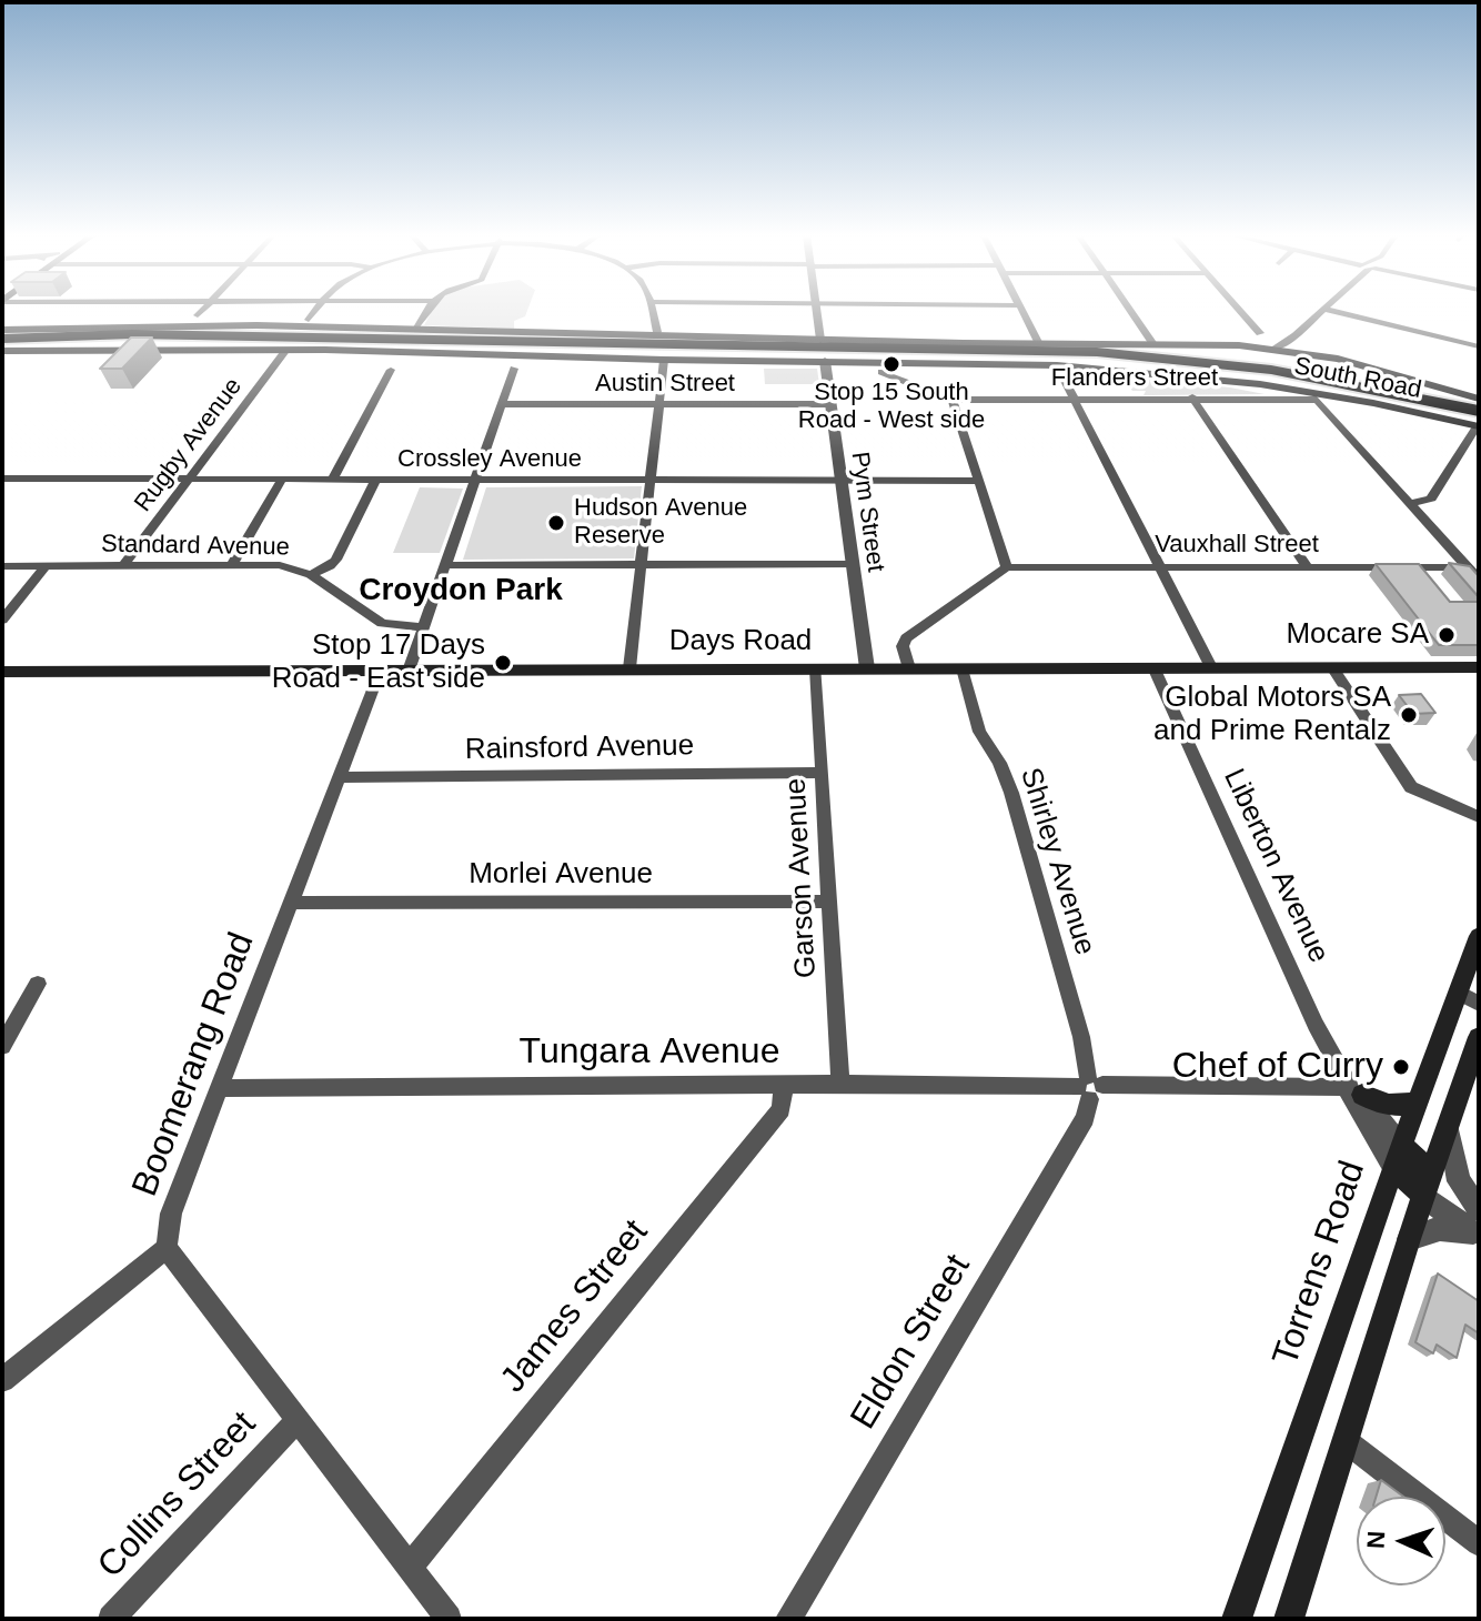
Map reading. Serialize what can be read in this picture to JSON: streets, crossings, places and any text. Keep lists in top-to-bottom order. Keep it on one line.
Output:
{"streets":{"main road":["South Road","Days Road","Torrens Road"],"street":["Flanders Street","Austin Street","Rugby Avenue","Crossley Avenue","Pym Street","Vauxhall Street","Standard Avenue","Rainsford Avenue","Shirley Avenue","Liberton Avenue","Morlei Avenue","Garson Avenue","Tungara Avenue","Boomerang Road","James Street","Eldon Street","Collins Street"]},"crossings":[["South Road","Rugby Avenue"],["South Road","Pym Street"],["Austin Street","Pym Street"],["Rugby Avenue","Crossley Avenue"],["Rugby Avenue","Standard Avenue"],["Crossley Avenue","Pym Street"],["Pym Street","Days Road"],["Days Road","Shirley Avenue"],["Days Road","Liberton Avenue"],["Days Road","Garson Avenue"],["Days Road","Boomerang Road"],["Rainsford Avenue","Garson Avenue"],["Rainsford Avenue","Boomerang Road"],["Shirley Avenue","Tungara Avenue"],["Shirley Avenue","Eldon Street"],["Liberton Avenue","Tungara Avenue"],["Liberton Avenue","Torrens Road"],["Morlei Avenue","Garson Avenue"],["Morlei Avenue","Boomerang Road"],["Garson Avenue","Tungara Avenue"],["Tungara Avenue","Boomerang Road"],["Tungara Avenue","James Street"],["Tungara Avenue","Eldon Street"]],"districts":["Croydon Park"],"places":["Stop 15 South Road - West side","Hudson Avenue Reserve","Mocare SA","Stop 17 Days Road - East side","Global Motors SA and Prime Rentalz","Chef of Curry"],"north":"left"}
